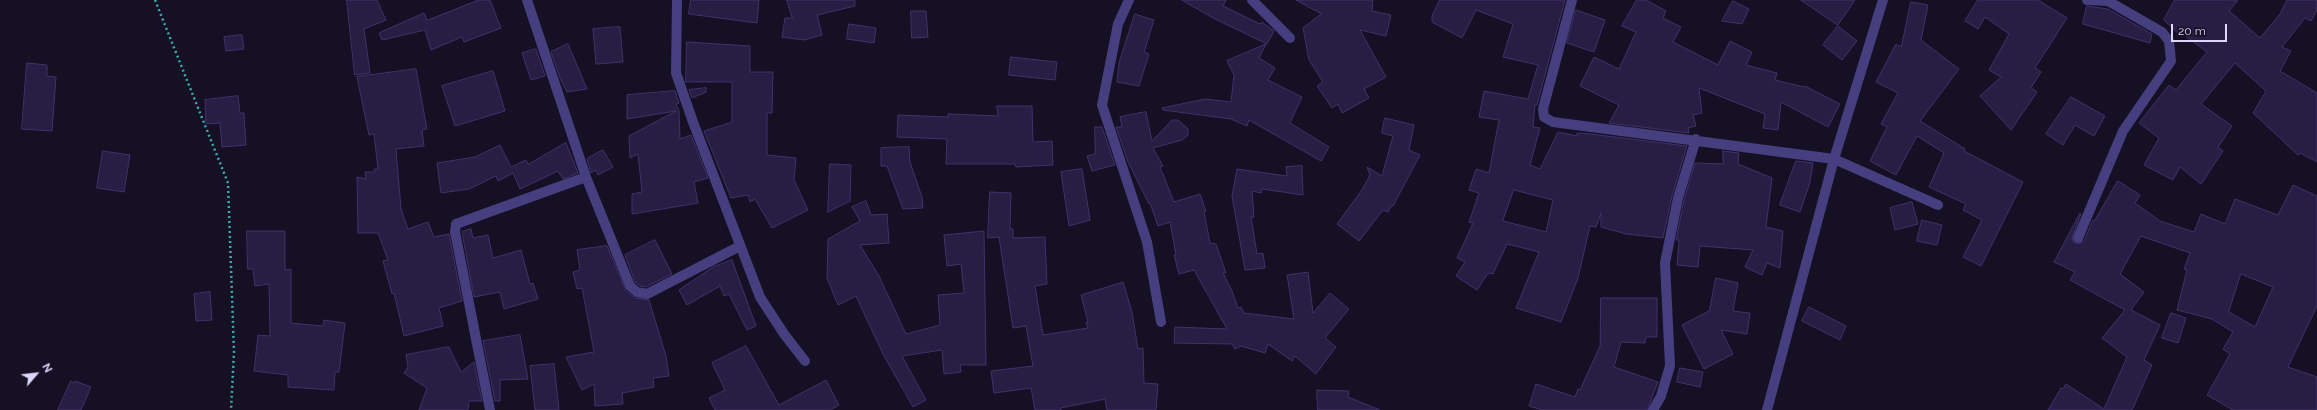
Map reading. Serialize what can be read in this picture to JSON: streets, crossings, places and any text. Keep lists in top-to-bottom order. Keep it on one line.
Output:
{"scale_bar":"20 m","north":"top right"}
